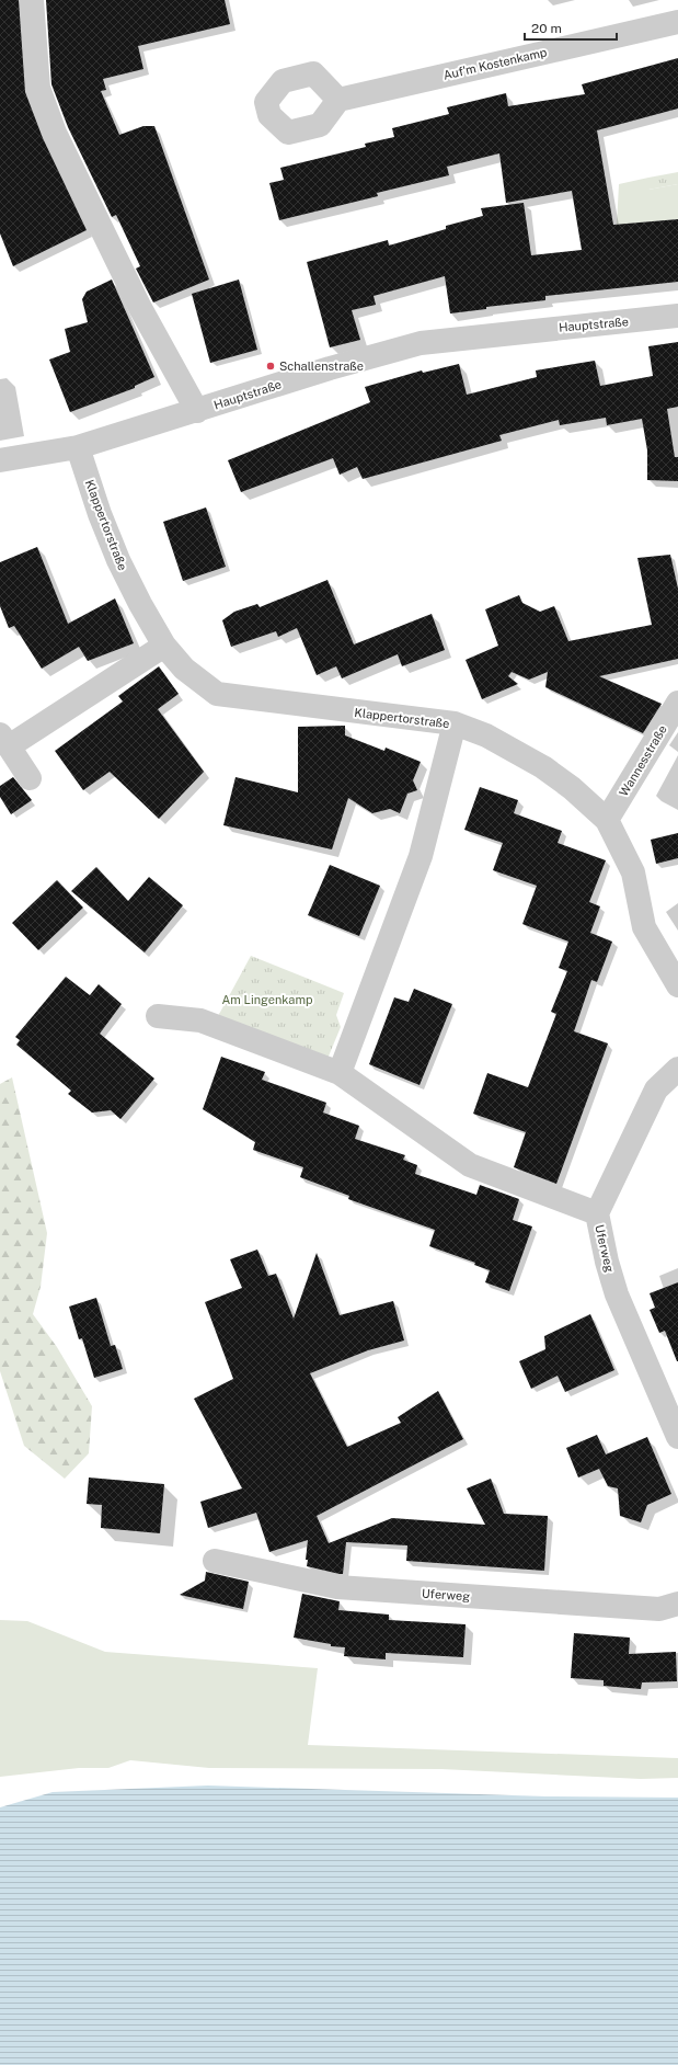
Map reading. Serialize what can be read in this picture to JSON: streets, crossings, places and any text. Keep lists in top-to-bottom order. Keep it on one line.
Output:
{"streets":{"street":["Auf'm Kostenkamp","Hauptstraße","Klappertorstraße","Wannesstraße","Uferweg"]},"crossings":[["Hauptstraße","Klappertorstraße"],["Klappertorstraße","Wannesstraße"]],"parks":["Am Lingenkamp"],"places":["Schallenstraße"],"scale_bar":"20 m"}
